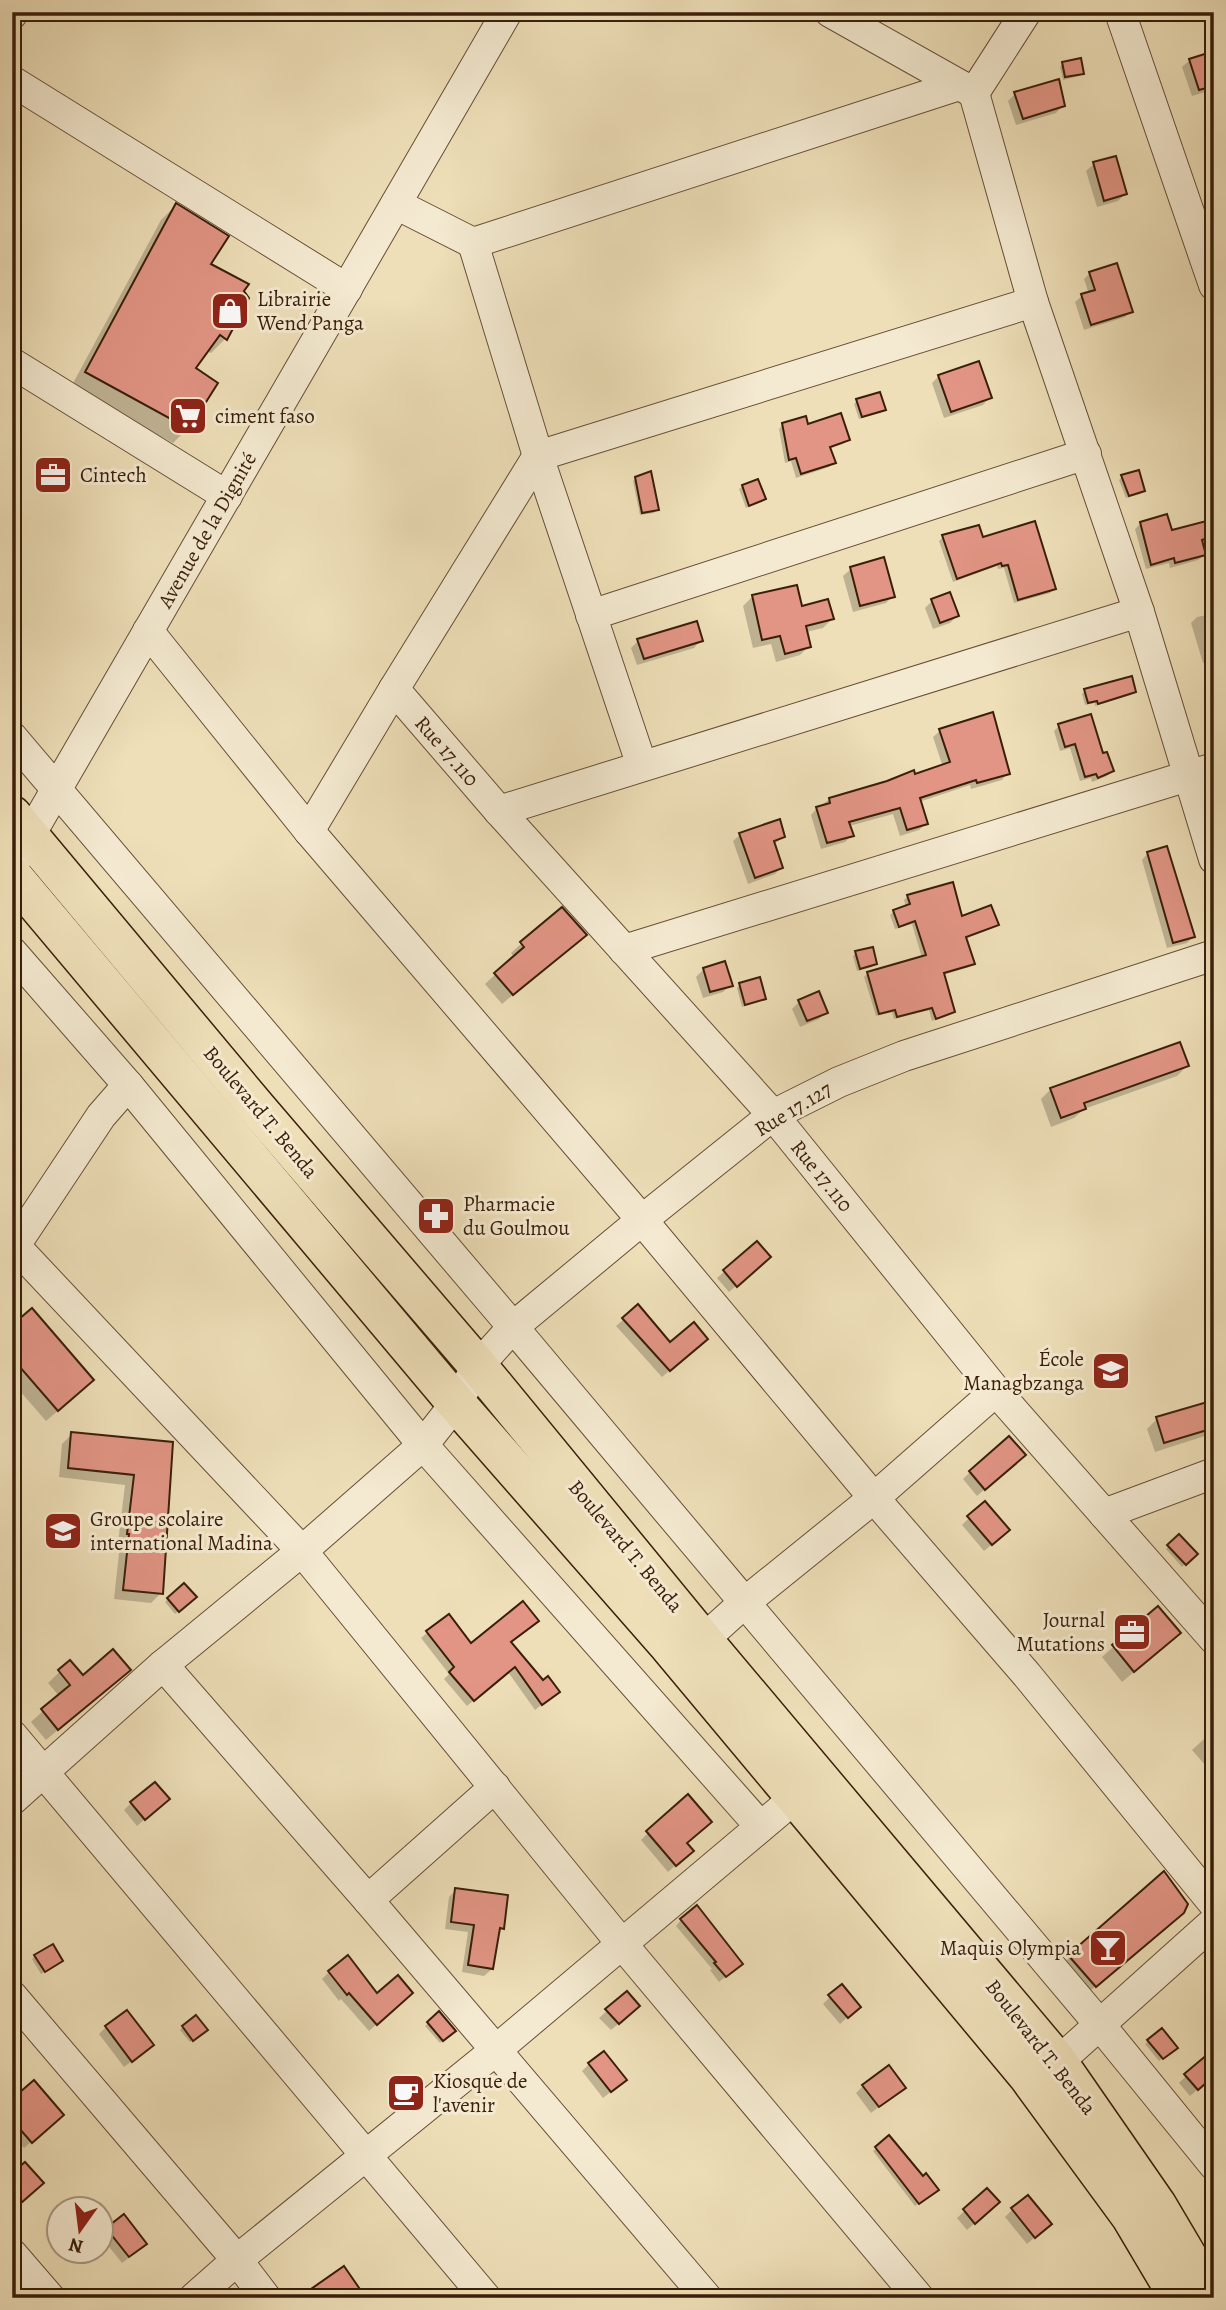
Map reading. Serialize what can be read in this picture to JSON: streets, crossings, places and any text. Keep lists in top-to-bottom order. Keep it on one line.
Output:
{"streets":{"highway":["Boulevard T. Benda"],"street":["Avenue de la Dignité","Rue 17.110","Rue 17.127"]},"crossings":[["Avenue de la Dignité","Boulevard T. Benda"],["Rue 17.110","Rue 17.127"],["Rue 17.127","Boulevard T. Benda"]],"places":{"shop":["Librairie Wend Panga"],"supermarket":["ciment faso"],"office":["Cintech","Journal Mutations"],"pharmacy":["Pharmacie du Goulmou"],"school or university":["École Managbzanga","Groupe scolaire international Madina"],"bar":["Maquis Olympia"],"cafe":["Kiosque de l'avenir"]},"north":"bottom"}
